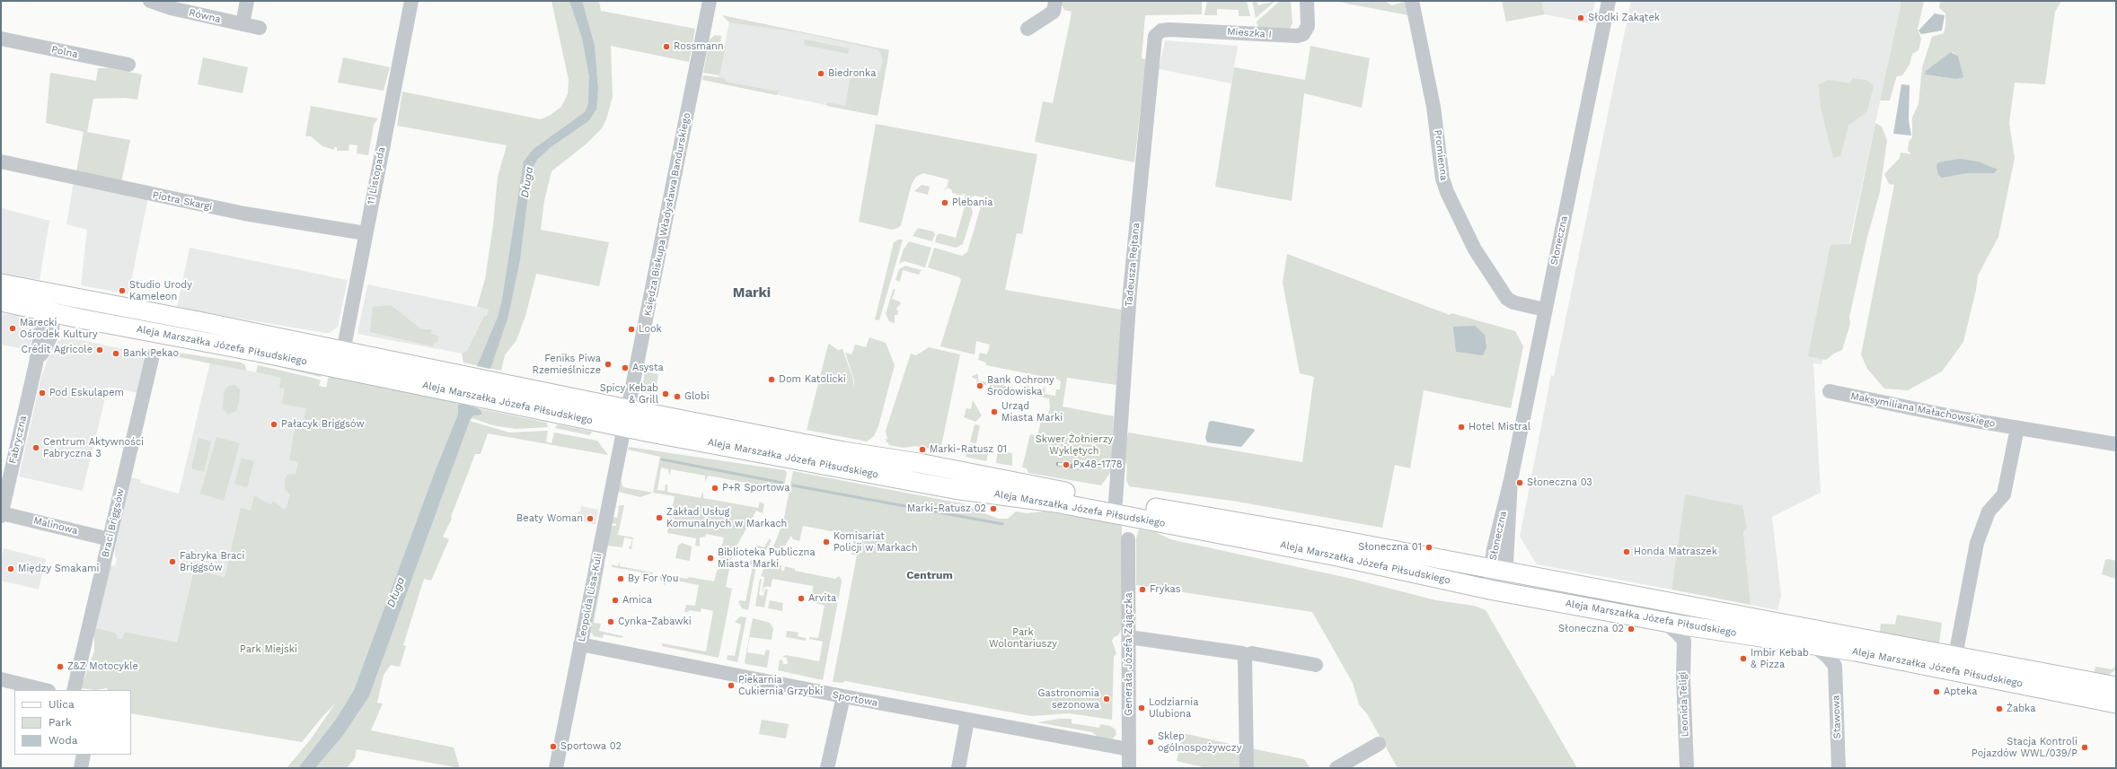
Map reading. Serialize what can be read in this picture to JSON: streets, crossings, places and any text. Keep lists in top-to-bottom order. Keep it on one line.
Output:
{"streets":{"main road":["Aleja Marszałka Józefa Piłsudskiego"],"street":["Równa","Mieszka I","Polna","Promienna","11 Listopada","Piotra Skargi","Księdza Biskupa Władysława Bandurskiego","Słoneczna","Tadeusza Rejtana","Maksymiliana Małachowskiego","Fabryczna","Braci Briggsów","Malinowa","Leopolda Lisa-Kuli","Generała Józefa Zajączka","Sportowa","Leonida Teligi","Stawowa"]},"crossings":[["Mieszka I","Tadeusza Rejtana"],["Promienna","Słoneczna"],["11 Listopada","Piotra Skargi"],["11 Listopada","Aleja Marszałka Józefa Piłsudskiego"],["Księdza Biskupa Władysława Bandurskiego","Aleja Marszałka Józefa Piłsudskiego"],["Księdza Biskupa Władysława Bandurskiego","Leopolda Lisa-Kuli"],["Słoneczna","Aleja Marszałka Józefa Piłsudskiego"],["Tadeusza Rejtana","Aleja Marszałka Józefa Piłsudskiego"],["Aleja Marszałka Józefa Piłsudskiego","Fabryczna"],["Aleja Marszałka Józefa Piłsudskiego","Leopolda Lisa-Kuli"],["Fabryczna","Malinowa"],["Braci Briggsów","Malinowa"],["Leopolda Lisa-Kuli","Sportowa"],["Generała Józefa Zajączka","Sportowa"]],"districts":["Marki","Centrum"],"water":["Długa"],"parks":["Skwer Żołnierzy Wyklętych","Park Wolontariuszy","Park Miejski"],"places":["Słodki Zakątek","Rossmann","Biedronka","Plebania","Studio Urody Kameleon","Marecki Ośrodek Kultury","Look","Crédit Agricole","Bank Pekao","Feniks Piwa Rzemieślnicze","Asysta","Dom Katolicki","Bank Ochrony Środowiska","Pod Eskulapem","Spicy Kebab & Grill","Globi","Urząd Miasta Marki","Pałacyk Briggsów","Hotel Mistral","Centrum Aktywności Fabryczna 3","Marki-Ratusz 01","Px48-1778","Słoneczna 03","P+R Sportowa","Marki-Ratusz 02","Zakład Usług Komunalnych w Markach","Beaty Woman","Komisariat Policji w Markach","Słoneczna 01","Honda Matraszek","Biblioteka Publiczna Miasta Marki","Fabryka Braci Briggsów","Między Smakami","By For You","Frykas","Arvita","Amica","Cynka-Zabawki","Słoneczna 02","Imbir Kebab & Pizza","Z&Z Motocykle","Piekarnia Cukiernia Grzybki","Apteka","Gastronomia sezonowa","Lodziarnia Ulubiona","Żabka","Sklep ogólnospożywczy","Sportowa 02","Stacja Kontroli Pojazdów WWL/039/P"],"legend":["Ulica","Park","Woda"]}
